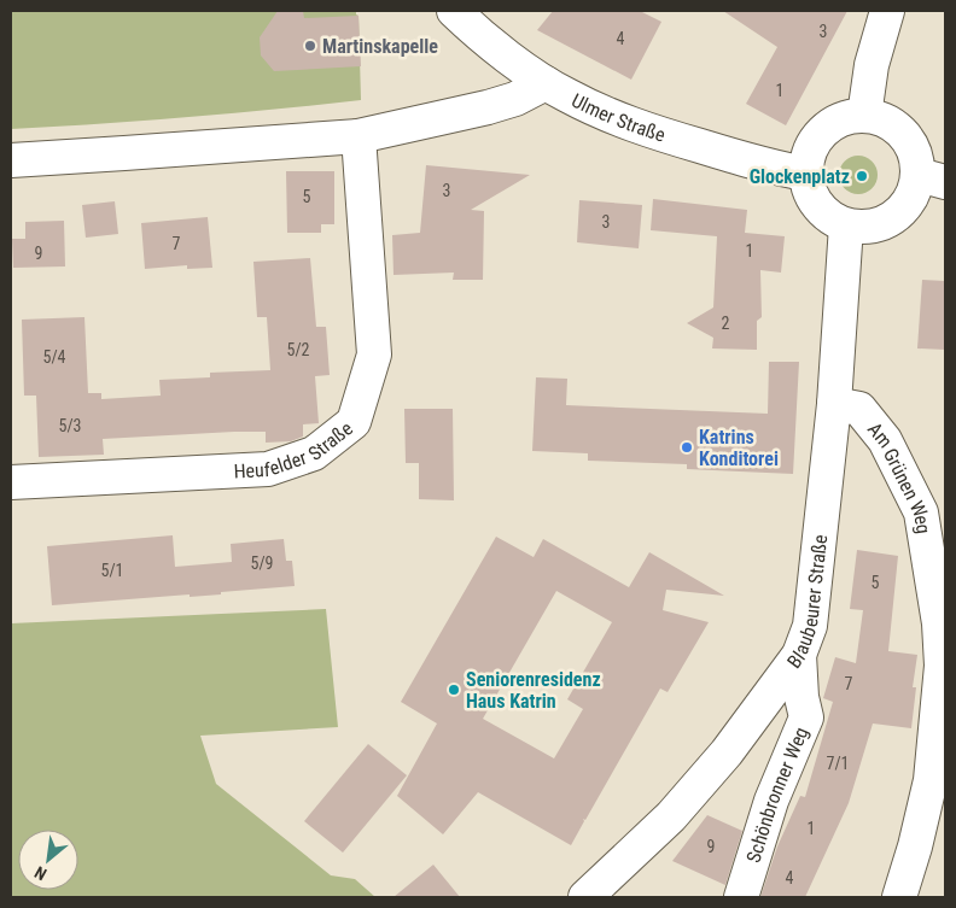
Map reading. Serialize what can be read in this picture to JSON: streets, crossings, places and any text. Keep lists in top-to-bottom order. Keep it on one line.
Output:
{"streets":{"street":["Ulmer Straße","Heufelder Straße","Am Grünen Weg","Blaubeurer Straße","Schönbronner Weg"]},"crossings":[["Ulmer Straße","Blaubeurer Straße"],["Am Grünen Weg","Blaubeurer Straße"],["Blaubeurer Straße","Schönbronner Weg"]],"places":["Martinskapelle","Glockenplatz","Katrins Konditorei","Seniorenresidenz Haus Katrin"],"house_numbers":["3","4","1","3","5","3","7","1","9","2","5/2","5/4","5/3","5/9","5/1","5","7","7/1","1","9","4"],"north":"bottom left"}
